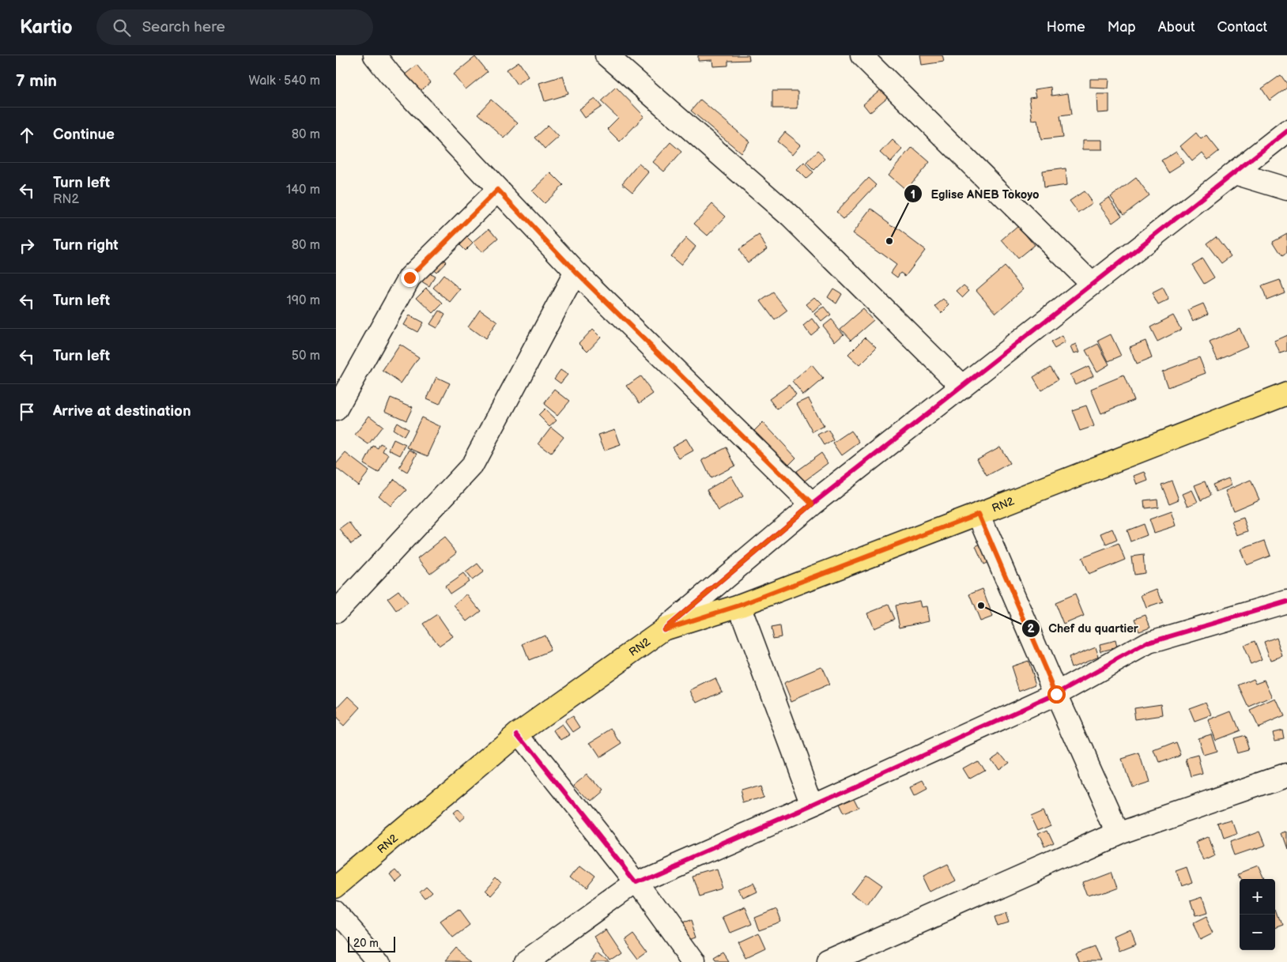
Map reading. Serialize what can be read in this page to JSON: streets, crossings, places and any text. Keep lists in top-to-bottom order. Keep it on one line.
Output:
{"streets":{"main road":["RN2"]},"places":["Eglise ANEB Tokoyo","Chef du quartier"],"scale_bar":"20 m","page":{"header":"Kartio","search":"Search here","nav":["Home","Map","About","Contact"],"heading":["7 min","Walk · 540 m"],"list":[["Continue","80 m"],["Turn left","RN2","140 m"],["Turn right","80 m"],["Turn left","190 m"],["Turn left","50 m"],"Arrive at destination"],"map_buttons":["+","−"],"scale":"20 m"}}
